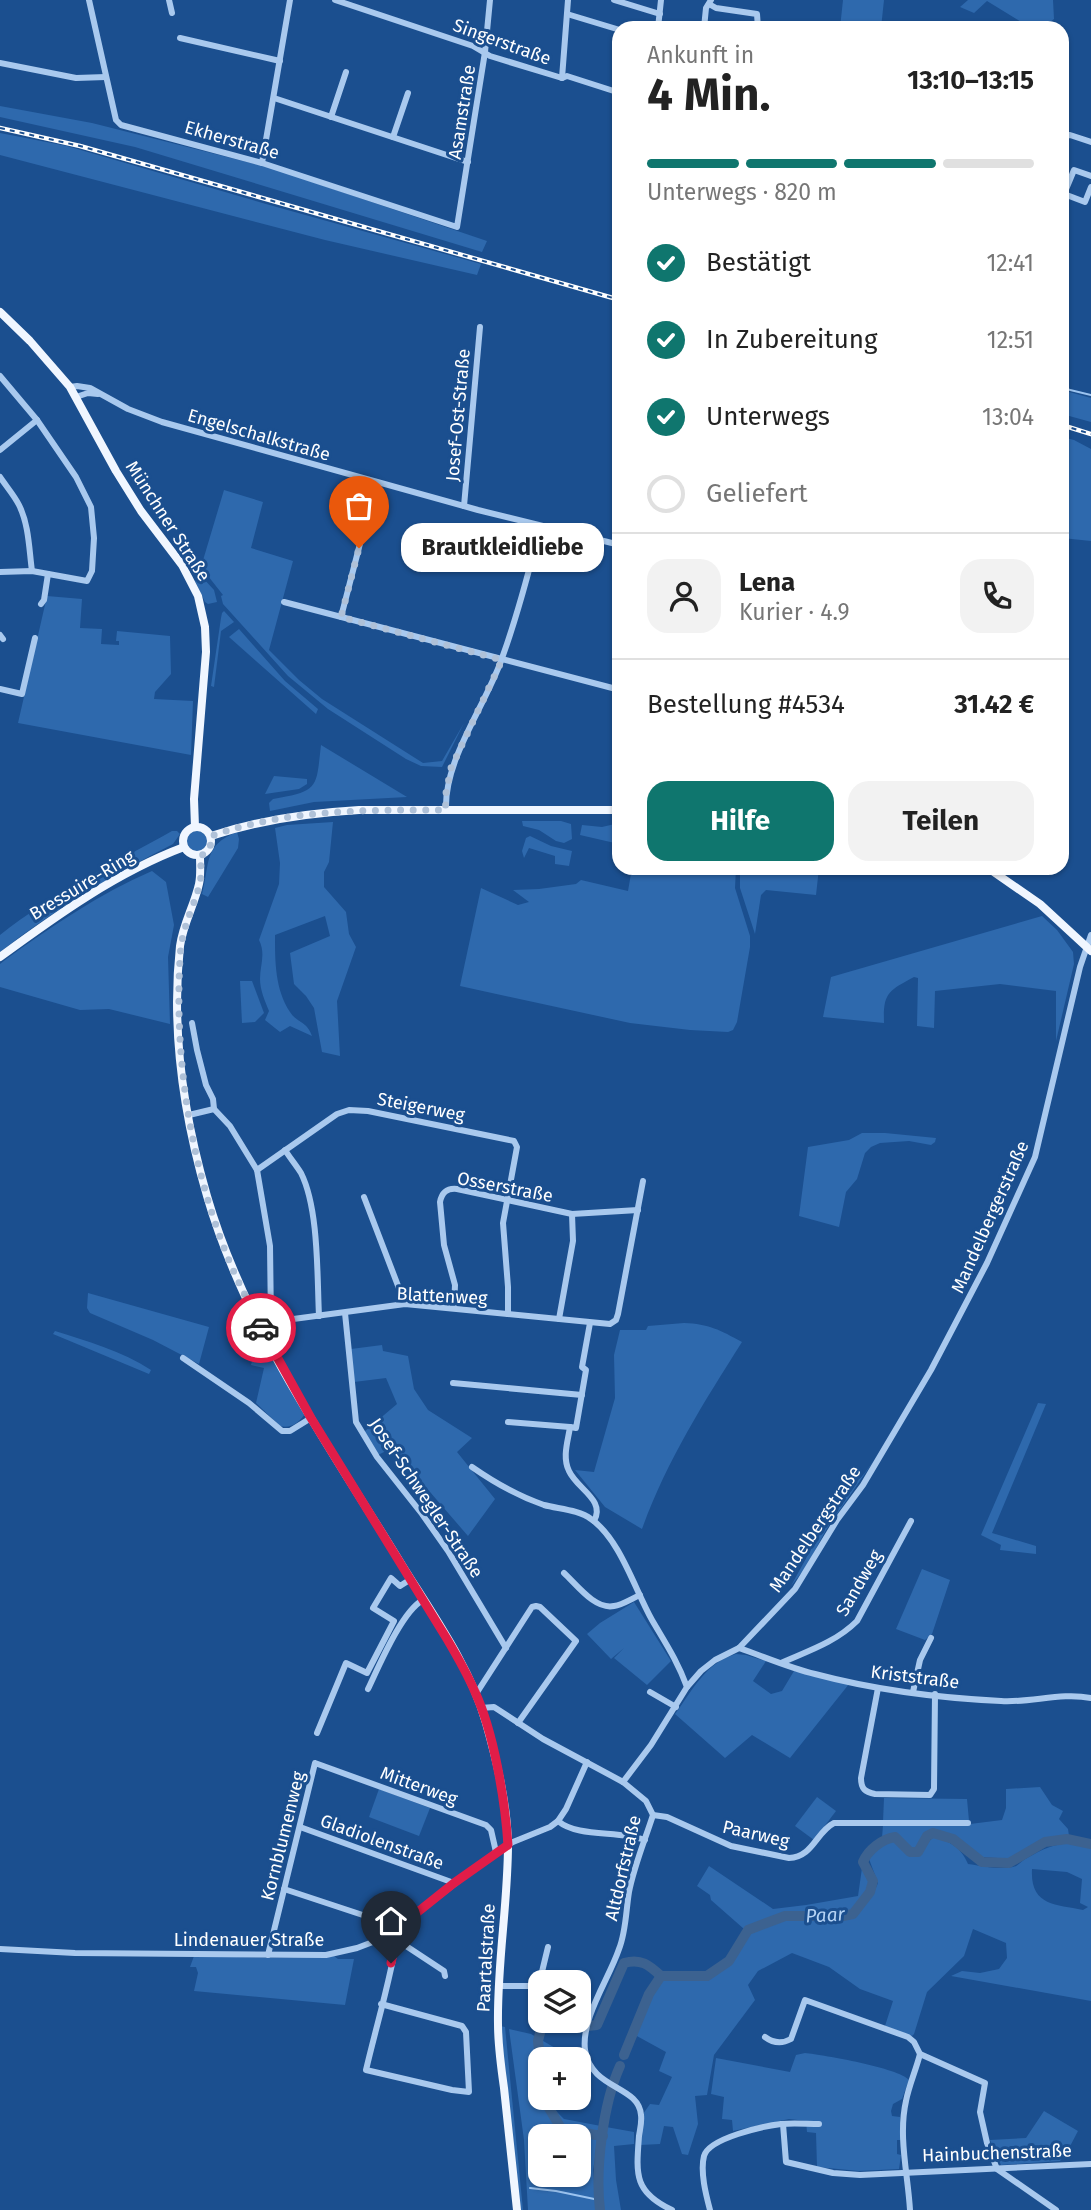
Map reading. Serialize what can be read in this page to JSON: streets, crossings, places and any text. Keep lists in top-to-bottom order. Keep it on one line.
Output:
{"streets":{"main road":["Münchner Straße","Bressuire-Ring","Paartalstraße"],"street":["Singerstraße","Asamstraße","Ekherstraße","Josef-Ost-Straße","Engelschalkstraße","Steigerweg","Osserstraße","Mandelbergerstraße","Blattenweg","Josef-Schwegler-Straße","Mandelbergstraße","Sandweg","Kriststraße","Mitterweg","Paarweg","Kornblumenweg","Gladiolenstraße","Altdorfstraße","Lindenauer Straße","Hainbuchenstraße"]},"crossings":[["Singerstraße","Asamstraße"],["Asamstraße","Ekherstraße"],["Josef-Ost-Straße","Engelschalkstraße"],["Engelschalkstraße","Münchner Straße"],["Münchner Straße","Bressuire-Ring"],["Münchner Straße","Paartalstraße"],["Bressuire-Ring","Paartalstraße"],["Steigerweg","Osserstraße"],["Osserstraße","Blattenweg"],["Mandelbergerstraße","Mandelbergstraße"],["Blattenweg","Josef-Schwegler-Straße"],["Blattenweg","Paartalstraße"],["Mandelbergstraße","Kriststraße"],["Mandelbergstraße","Altdorfstraße"],["Sandweg","Kriststraße"],["Mitterweg","Kornblumenweg"],["Mitterweg","Lindenauer Straße"],["Paarweg","Altdorfstraße"],["Kornblumenweg","Gladiolenstraße"],["Kornblumenweg","Lindenauer Straße"],["Gladiolenstraße","Lindenauer Straße"],["Altdorfstraße","Paartalstraße"],["Lindenauer Straße","Paartalstraße"]],"water":["Paar"],"places":["Brautkleidliebe"],"page":{"heading":["4 Min.","Ankunft in","13:10–13:15"],"panel":["Lena","Kurier · 4.9","Bestellung #4534","31.42 €"],"bar":"Unterwegs · 820 m","list":[["Bestätigt","12:41"],["In Zubereitung","12:51"],["Unterwegs","13:04"],"Geliefert"],"bubble":"Brautkleidliebe","buttons":["Hilfe","Teilen"],"map_buttons":["+","−"]}}
